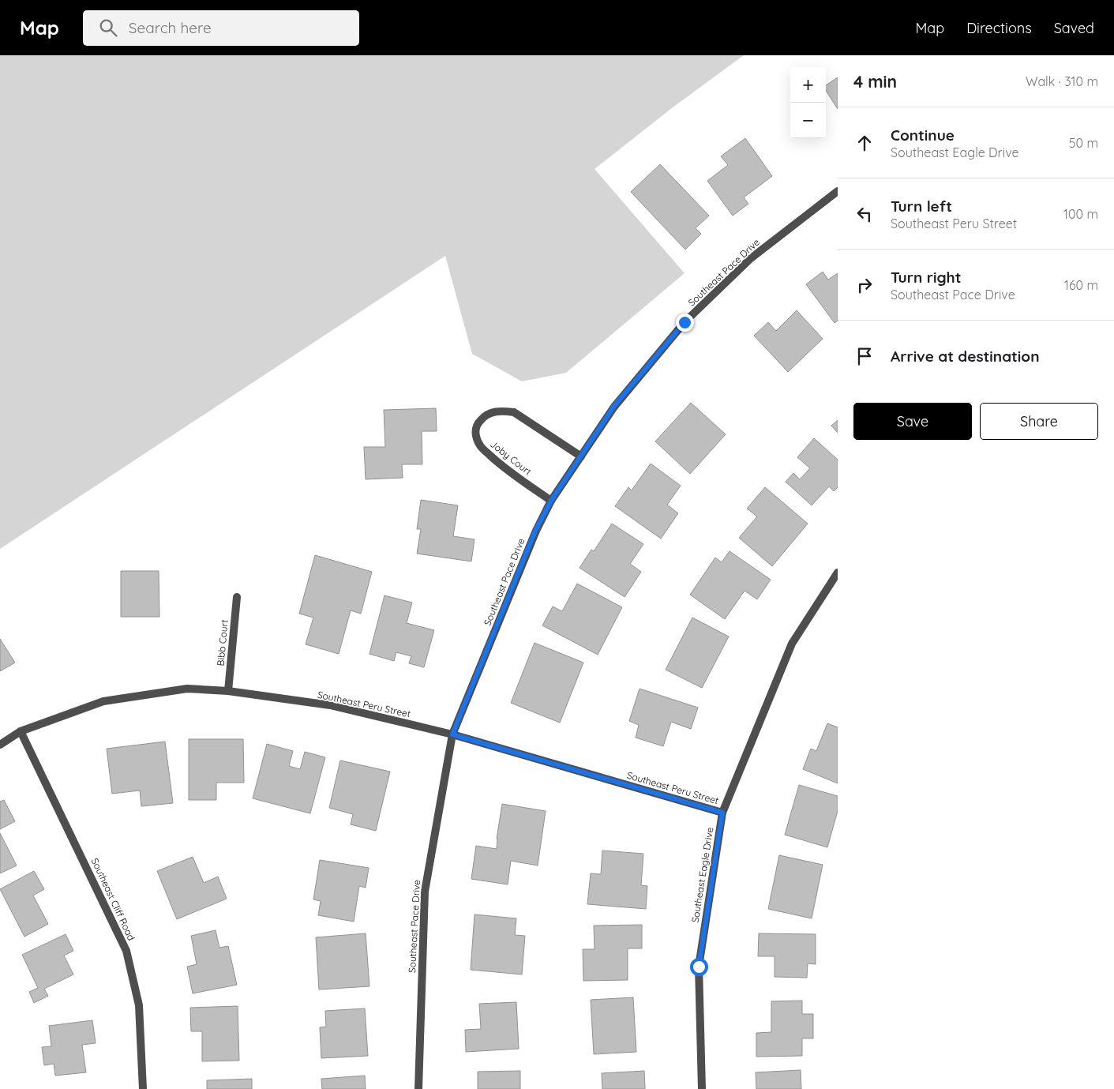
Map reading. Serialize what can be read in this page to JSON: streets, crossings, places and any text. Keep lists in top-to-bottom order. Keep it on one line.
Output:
{"streets":{"street":["Southeast Pace Drive","Joby Court","Bibb Court","Southeast Peru Street","Southeast Eagle Drive","Southeast Cliff Road"]},"crossings":[["Southeast Pace Drive","Joby Court"],["Southeast Pace Drive","Southeast Peru Street"],["Bibb Court","Southeast Peru Street"],["Southeast Peru Street","Southeast Eagle Drive"],["Southeast Peru Street","Southeast Cliff Road"]],"page":{"header":"Map","search":"Search here","nav":["Map","Directions","Saved"],"heading":["4 min","Walk · 310 m"],"map_buttons":["+","−"],"list":[["Continue","Southeast Eagle Drive","50 m"],["Turn left","Southeast Peru Street","100 m"],["Turn right","Southeast Pace Drive","160 m"],"Arrive at destination"],"buttons":["Save","Share"]}}
